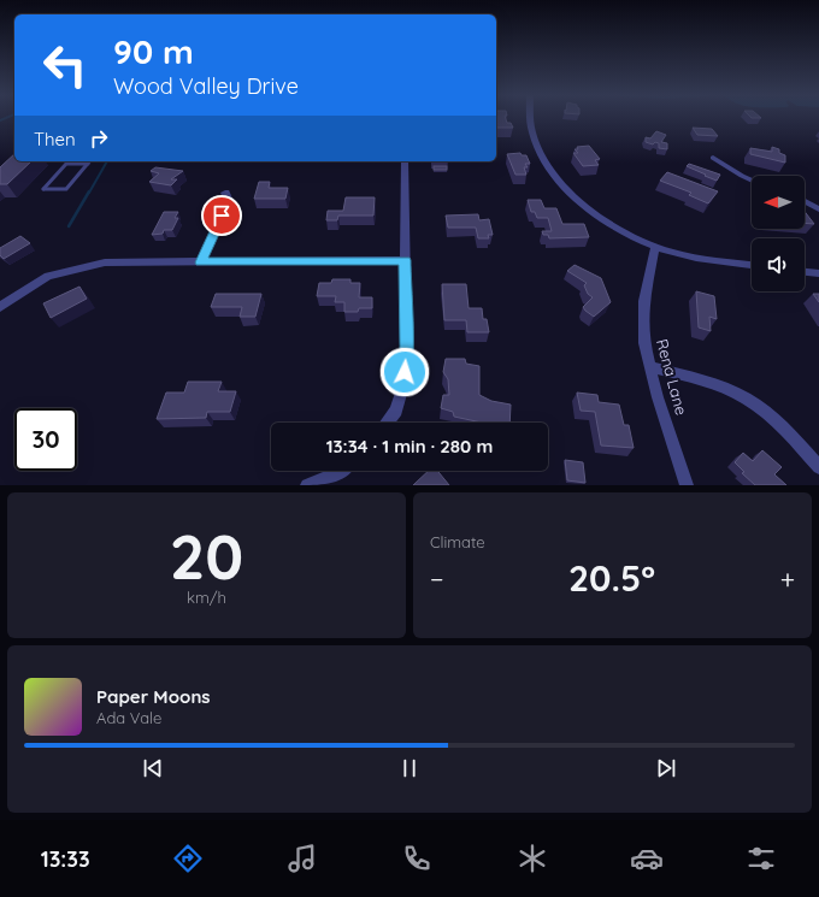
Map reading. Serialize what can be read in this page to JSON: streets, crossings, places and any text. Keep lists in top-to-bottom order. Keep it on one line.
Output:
{"streets":{"street":["Rena Lane"]},"north":"left","page":{"turn":["90 m","Wood Valley Drive"],"then":"Then","limit":"30","trip":"13:34 · 1 min · 280 m","tile":[["20","km/h"],"Climate"],"heat":["−","20.5°","+"],"song":["Paper Moons","Ada Vale"],"tabs":"13:33"}}
